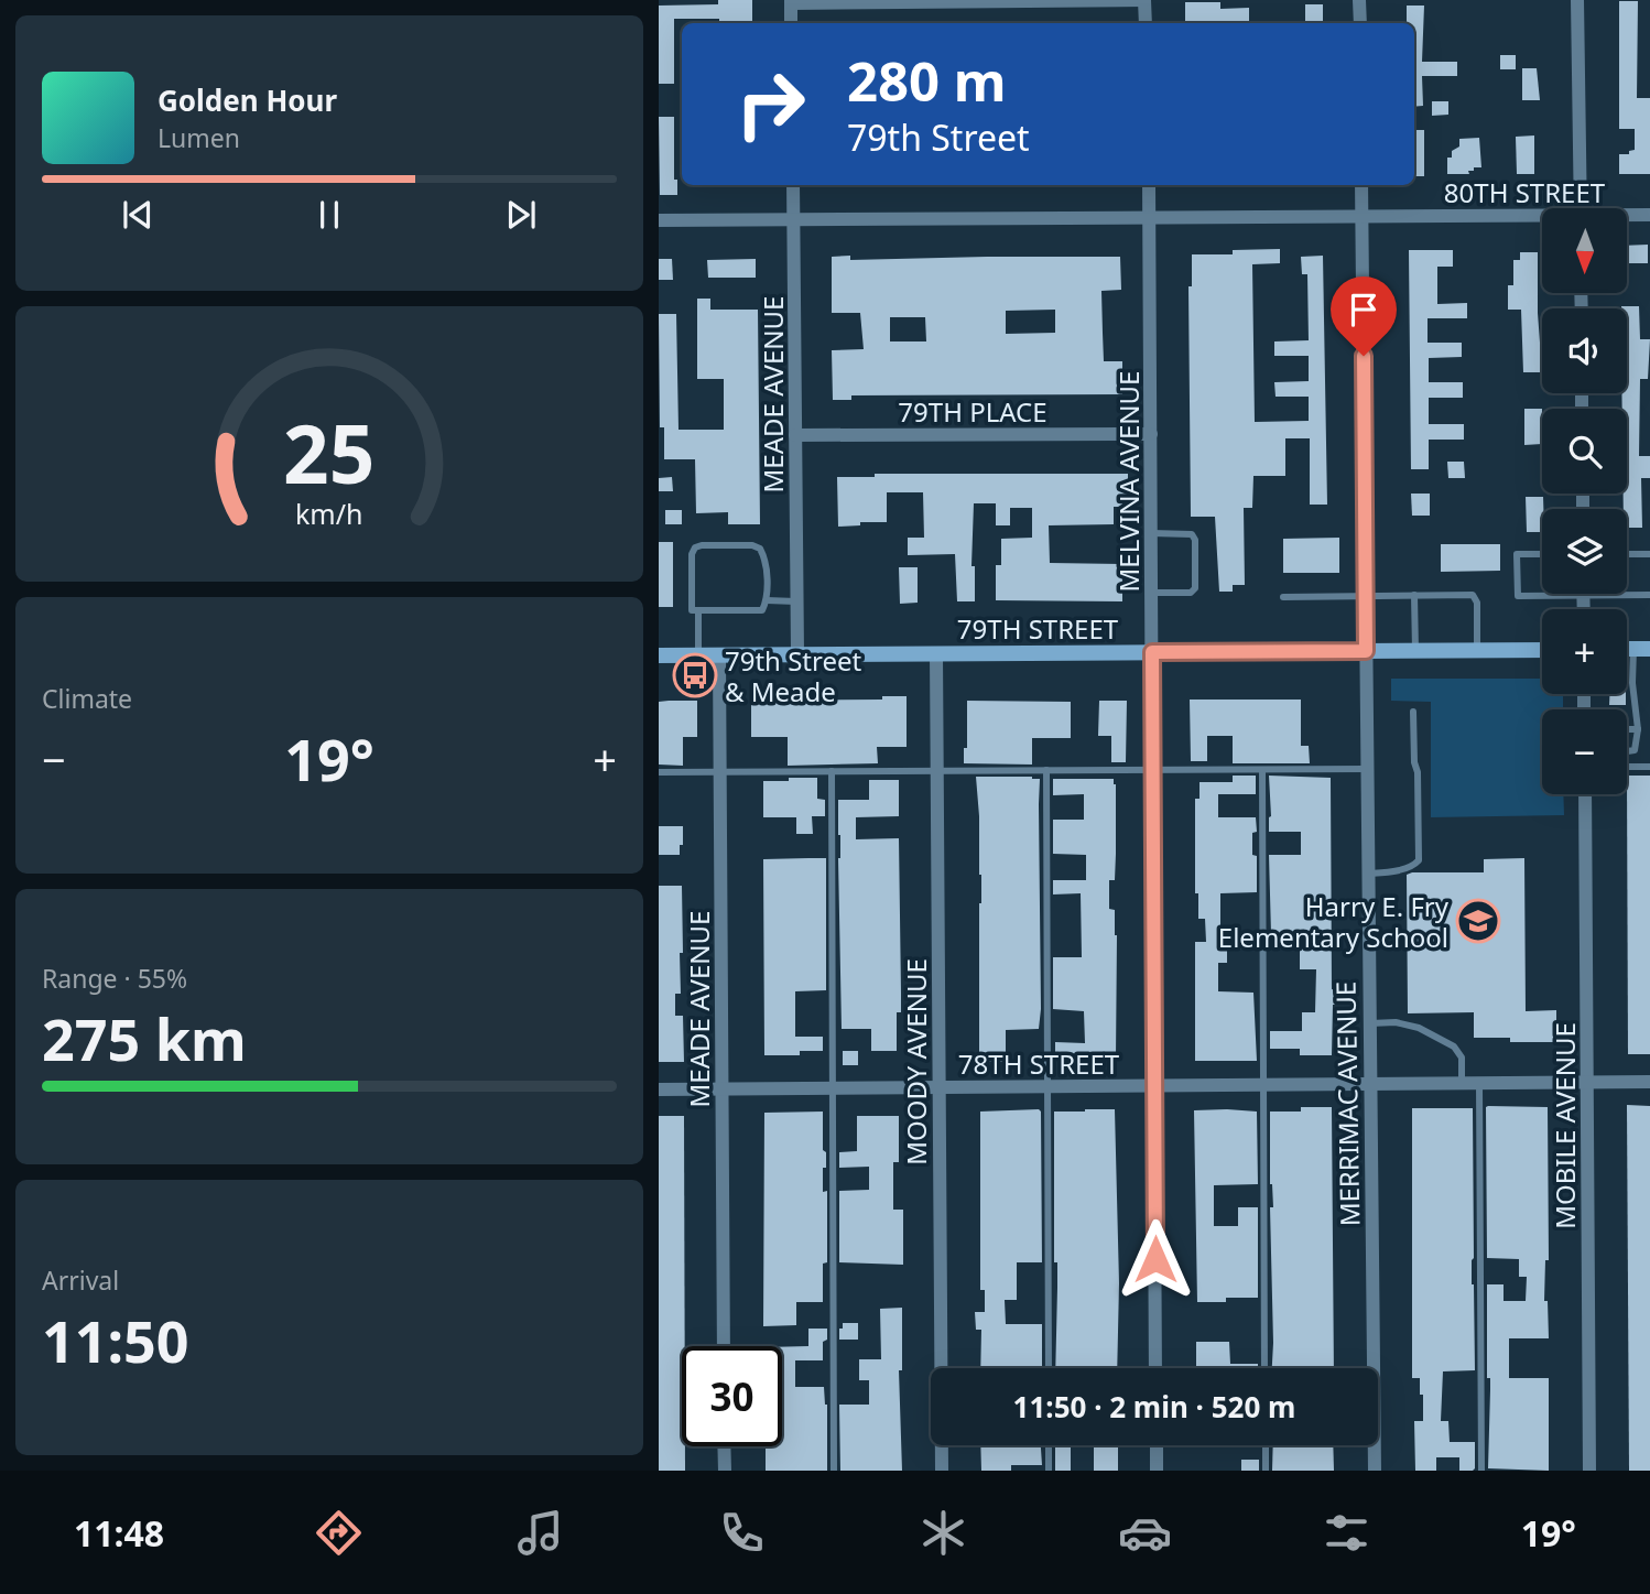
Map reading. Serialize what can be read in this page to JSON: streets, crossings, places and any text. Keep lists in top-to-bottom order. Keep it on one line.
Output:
{"streets":{"main road":["79TH STREET"],"street":["80TH STREET","MEADE AVENUE","79TH PLACE","MELVINA AVENUE","MOODY AVENUE","78TH STREET","MERRIMAC AVENUE","MOBILE AVENUE"]},"crossings":[["80TH STREET","MEADE AVENUE"],["80TH STREET","MELVINA AVENUE"],["80TH STREET","MERRIMAC AVENUE"],["MEADE AVENUE","79TH PLACE"],["MEADE AVENUE","79TH STREET"],["MEADE AVENUE","78TH STREET"],["79TH PLACE","MELVINA AVENUE"],["MELVINA AVENUE","79TH STREET"],["MELVINA AVENUE","78TH STREET"],["79TH STREET","MOODY AVENUE"],["79TH STREET","MERRIMAC AVENUE"],["MOODY AVENUE","78TH STREET"],["78TH STREET","MERRIMAC AVENUE"],["78TH STREET","MOBILE AVENUE"]],"places":{"bus stop":["79th Street & Meade"],"school or university":["Harry E. Fry Elementary School"]},"north":"bottom","page":{"turn":["280 m","79th Street"],"song":["Golden Hour","Lumen"],"map_buttons":["+","−"],"tile":["Climate",["Range · 55%","275 km"],["Arrival","11:50"]],"heat":["−","19°","+"],"limit":"30","trip":"11:50 · 2 min · 520 m","tabs":["11:48","19°"],"gauge":["25","km/h"]}}
